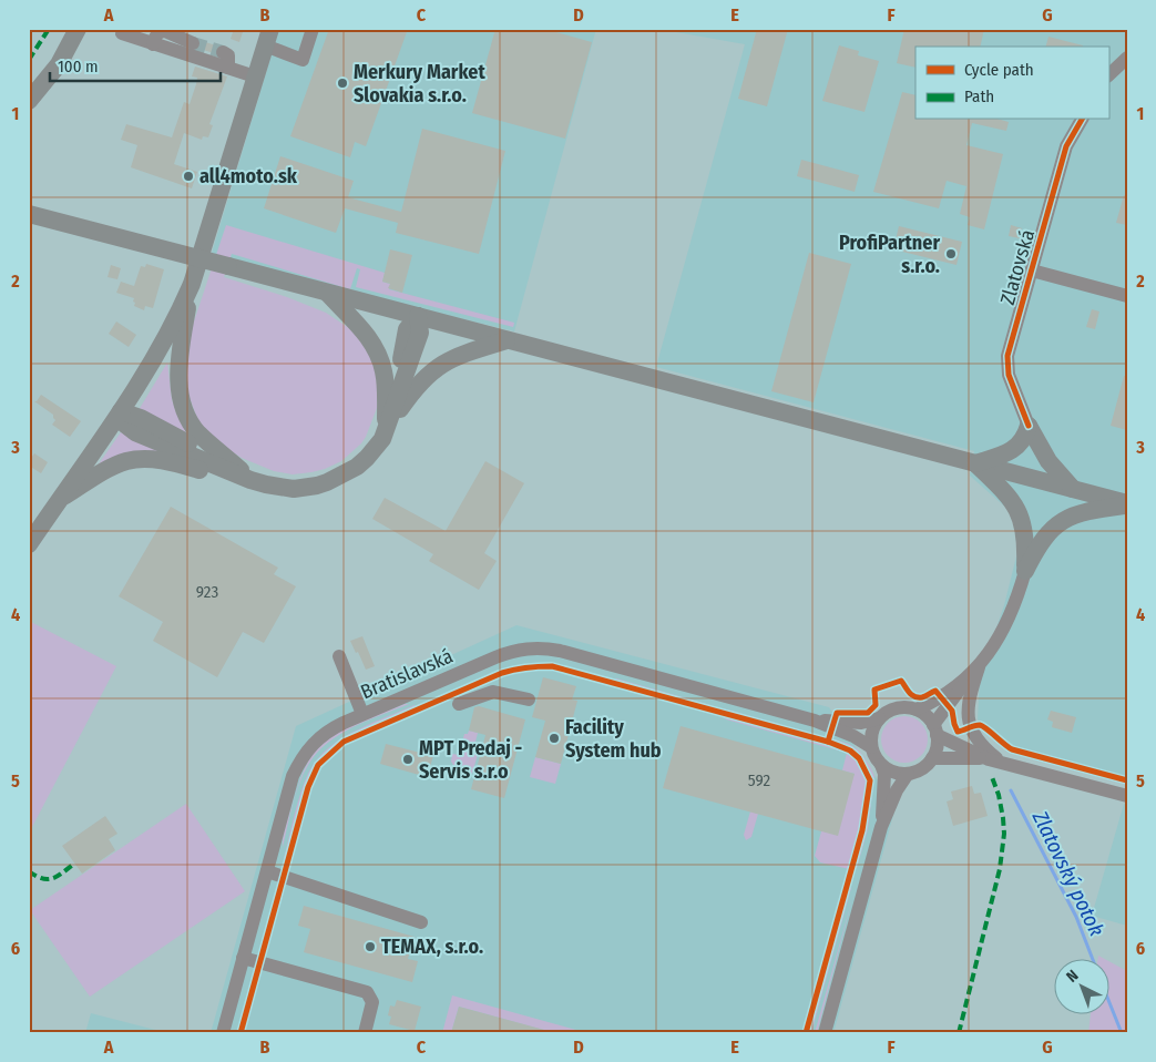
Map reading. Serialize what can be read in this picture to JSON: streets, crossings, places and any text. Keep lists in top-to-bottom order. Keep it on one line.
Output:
{"streets":{"street":["Zlatovská","Bratislavská"]},"water":["Zlatovský potok"],"places":["Merkury Market Slovakia s.r.o.","all4moto.sk","ProfiPartner s.r.o.","Facility System hub","MPT Predaj - Servis s.r.o","TEMAX, s.r.o."],"house_numbers":["923","592"],"legend":["Cycle path","Path"],"scale_bar":"100 m","north":"top left","grid":{"columns":["A","B","C","D","E","F","G"],"rows":["1","2","3","4","5","6"]}}
